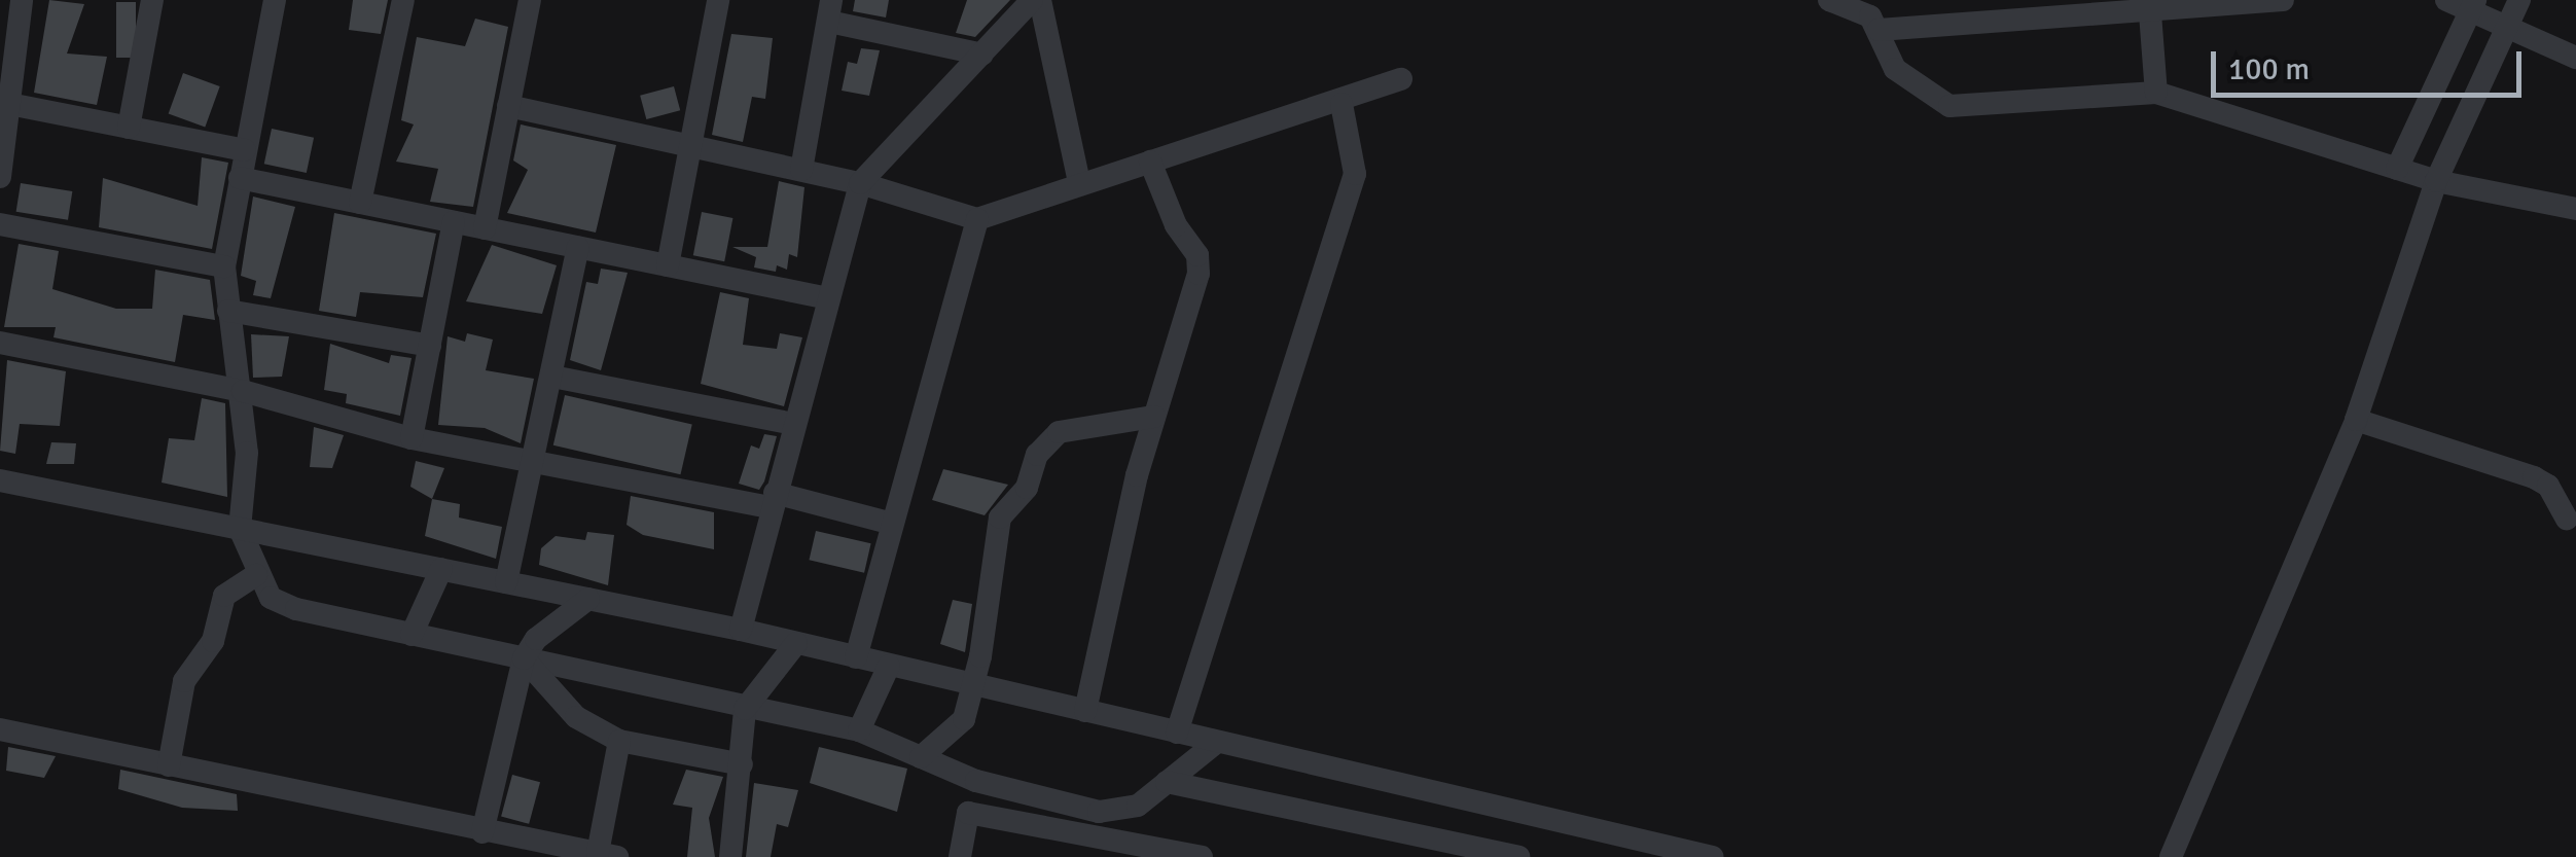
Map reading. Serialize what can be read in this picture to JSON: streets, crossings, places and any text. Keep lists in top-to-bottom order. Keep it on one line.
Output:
{"scale_bar":"100 m"}
